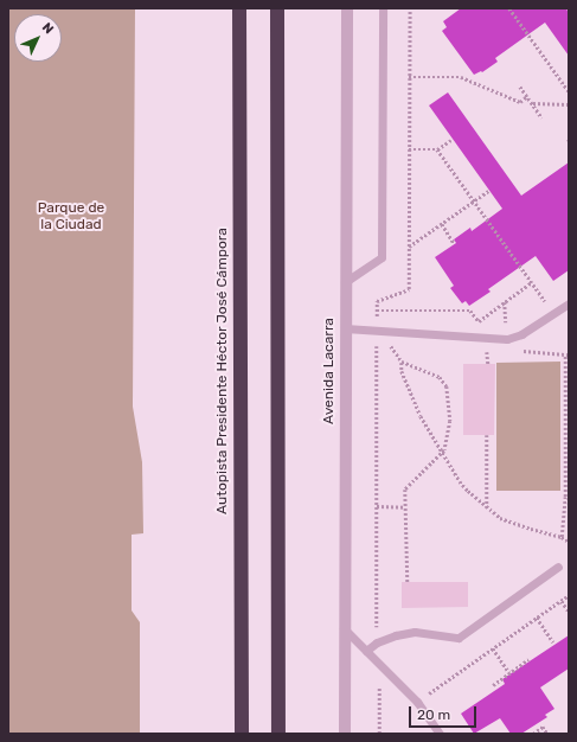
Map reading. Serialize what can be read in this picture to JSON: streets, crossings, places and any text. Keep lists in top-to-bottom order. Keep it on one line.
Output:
{"streets":{"highway":["Autopista Presidente Héctor José Cámpora"],"street":["Avenida Lacarra"]},"parks":["Parque de la Ciudad"],"scale_bar":"20 m","north":"top right"}
